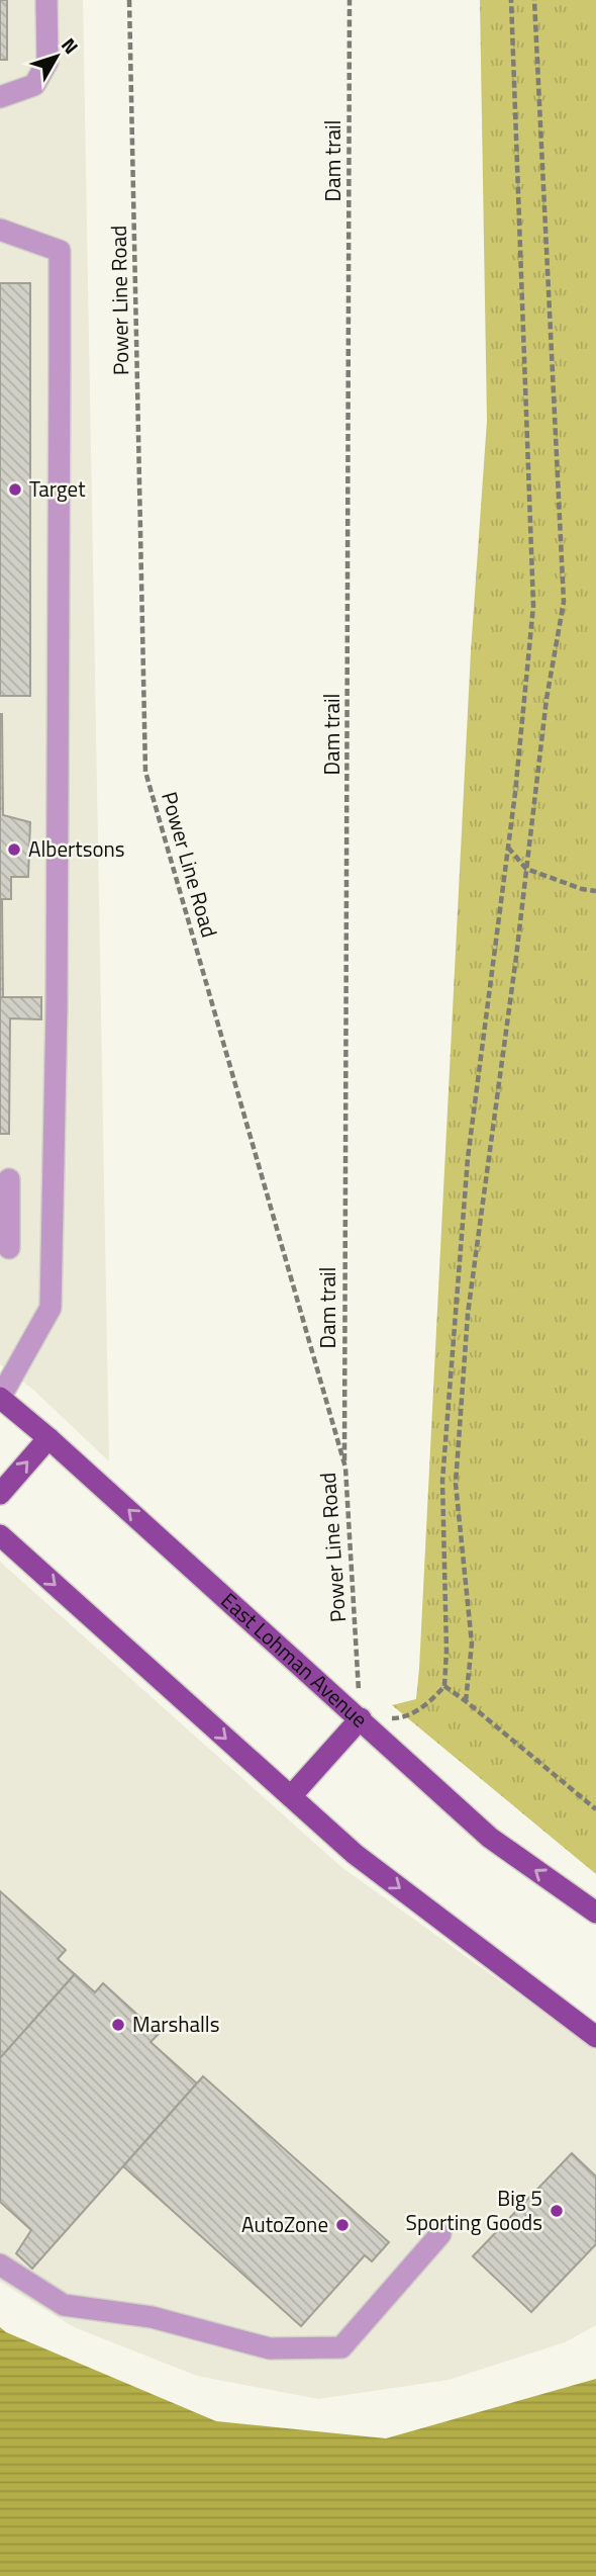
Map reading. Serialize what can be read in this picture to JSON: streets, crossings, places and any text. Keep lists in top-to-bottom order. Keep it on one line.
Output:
{"streets":{"main road":["East Lohman Avenue"],"path":["Dam trail","Power Line Road"]},"crossings":[["Dam trail","Power Line Road"],["Power Line Road","East Lohman Avenue"]],"places":["Target","Albertsons","Marshalls","Big 5 Sporting Goods","AutoZone"],"north":"top right"}
